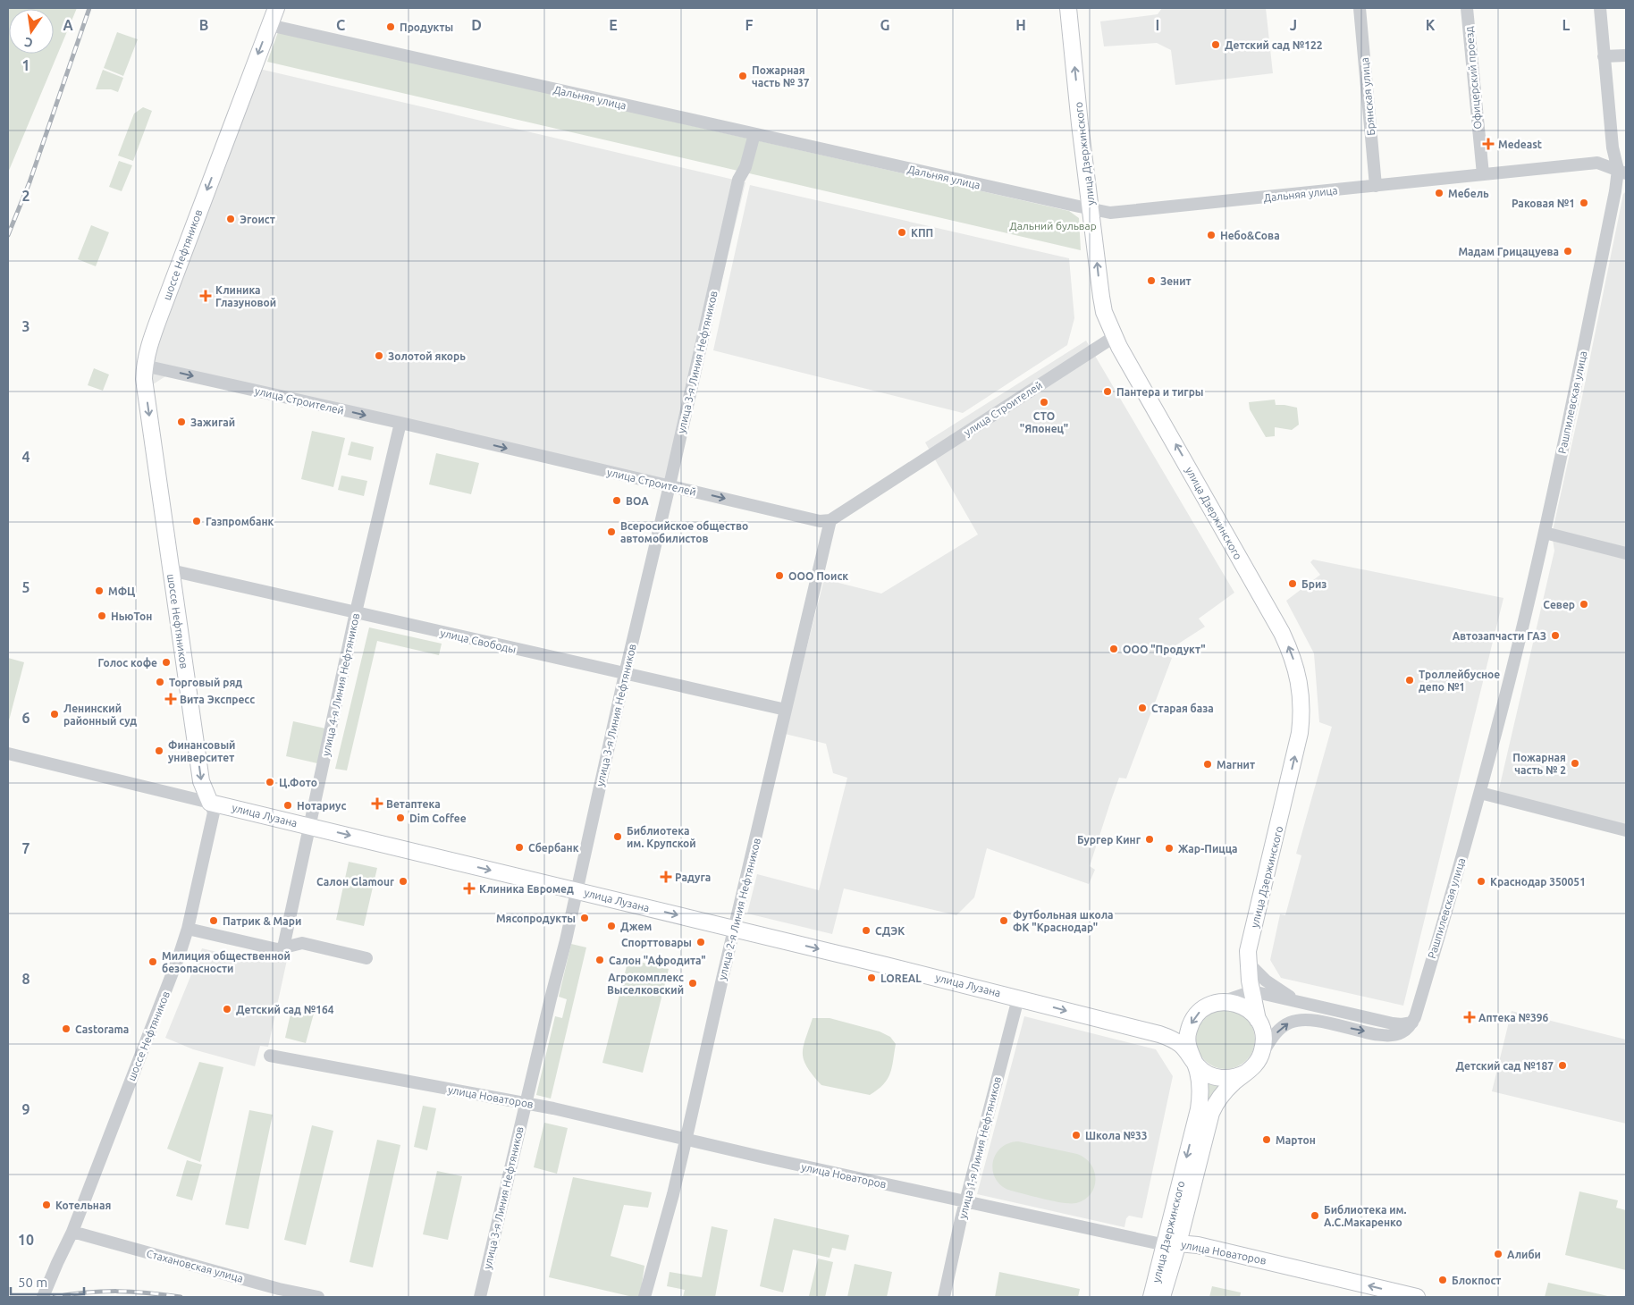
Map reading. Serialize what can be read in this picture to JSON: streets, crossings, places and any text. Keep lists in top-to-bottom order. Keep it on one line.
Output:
{"streets":{"main road":["улица Дзержинского","шоссе Нефтяников","улица Лузана","улица Новаторов"],"street":["Офицерский проезд","Брянская улица","Дальняя улица","улица 3-я Линия Нефтяников","улица Строителей","Рашпилевская улица","улица Свободы","улица 4-я Линия Нефтяников","улица 2-я Линия Нефтяников","улица 1-я Линия Нефтяников","Стахановская улица"]},"crossings":[["Офицерский проезд","Дальняя улица"],["Брянская улица","Дальняя улица"],["Дальняя улица","улица Дзержинского"],["Дальняя улица","шоссе Нефтяников"],["Дальняя улица","улица 3-я Линия Нефтяников"],["Дальняя улица","Рашпилевская улица"],["улица Дзержинского","улица Строителей"],["улица Дзержинского","улица Лузана"],["улица Дзержинского","улица Новаторов"],["шоссе Нефтяников","улица Строителей"],["шоссе Нефтяников","улица Свободы"],["шоссе Нефтяников","улица Лузана"],["шоссе Нефтяников","Стахановская улица"],["улица 3-я Линия Нефтяников","улица Строителей"],["улица 3-я Линия Нефтяников","улица Свободы"],["улица 3-я Линия Нефтяников","улица Лузана"],["улица 3-я Линия Нефтяников","улица Новаторов"],["улица Строителей","улица 4-я Линия Нефтяников"],["улица Строителей","улица 2-я Линия Нефтяников"],["улица Свободы","улица 4-я Линия Нефтяников"],["улица Свободы","улица 2-я Линия Нефтяников"],["улица 4-я Линия Нефтяников","улица Лузана"],["улица Лузана","улица 2-я Линия Нефтяников"],["улица Лузана","улица 1-я Линия Нефтяников"],["улица 2-я Линия Нефтяников","улица Новаторов"],["улица Новаторов","улица 1-я Линия Нефтяников"]],"one_way":["шоссе Нефтяников","улица Строителей","улица Лузана"],"parks":["Дальний бульвар"],"places":{"other":["Продукты","Детский сад №122","Пожарная часть № 37","Мебель","Раковая №1","Эгоист","КПП","Небо&Сова","Мадам Грицацуева","Зенит","Золотой якорь","Пантера и тигры","СТО \"Японец\"","Зажигай","ВОА","Газпромбанк","Всеросийское общество автомобилистов","ООО Поиск","Бриз","МФЦ","Север","НьюТон","Автозапчасти ГАЗ","ООО \"Продукт\"","Голос кофе","Троллейбусное депо №1","Торговый ряд","Старая база","Ленинский районный суд","Финансовый университет","Пожарная часть № 2","Магнит","Ц.Фото","Нотариус","Dim Coffee","Библиотека им. Крупской","Бургер Кинг","Сбербанк","Жар-Пицца","Салон Glamour","Краснодар 350051","Мясопродукты","Патрик & Мари","Футбольная школа ФК \"Краснодар\"","Джем","СДЭК","Спорттовары","Салон \"Афродита\"","Милиция общественной безопасности","LOREAL","Агрокомплекс Выселковский","Детский сад №164","Castorama","Детский сад №187","Школа №33","Мартон","Котельная","Библиотека им. А.С.Макаренко","Алиби","Блокпост"],"health":["Medeast","Клиника Глазуновой","Вита Экспресс","Ветаптека","Радуга","Клиника Евромед","Аптека №396"]},"scale_bar":"50 m","north":"bottom","grid":{"columns":["A","B","C","D","E","F","G","H","I","J","K","L"],"rows":["1","2","3","4","5","6","7","8","9","10"]}}
